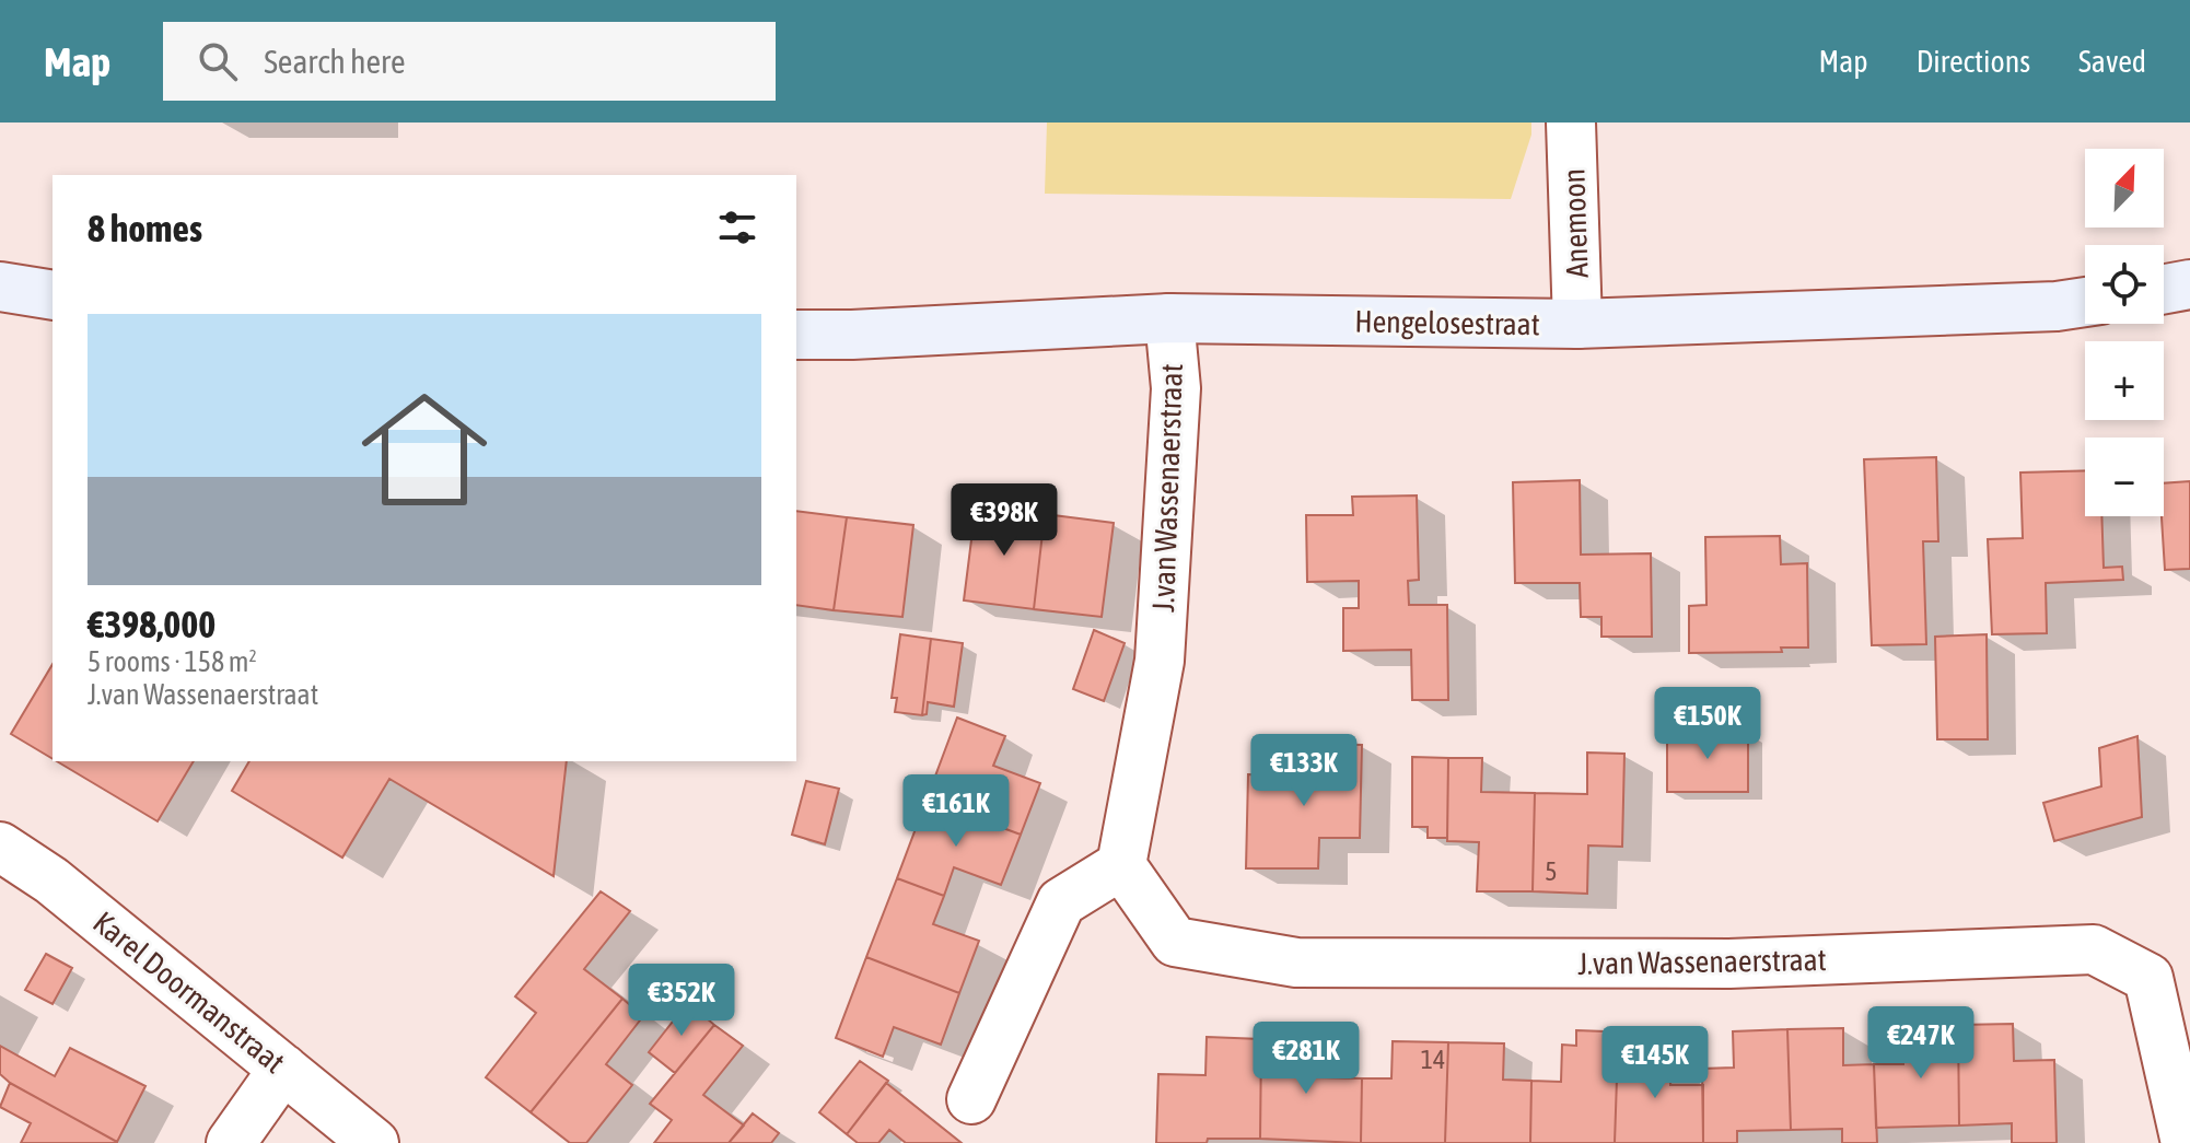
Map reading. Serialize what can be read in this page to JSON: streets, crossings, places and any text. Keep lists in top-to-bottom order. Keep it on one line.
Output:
{"streets":{"main road":["Hengelosestraat"],"street":["Anemoon","J.van Wassenaerstraat","Karel Doormanstraat"]},"crossings":[["Anemoon","Hengelosestraat"],["Hengelosestraat","J.van Wassenaerstraat"]],"house_numbers":["5","14"],"north":"top right","page":{"header":"Map","search":"Search here","nav":["Map","Directions","Saved"],"map_buttons":["+","−"],"heading":"8 homes","list":[{"name":"€398,000","note":"5 rooms · 158 m² · J.van Wassenaerstraat"}],"price":["€398K","€150K","€133K","€161K","€352K","€247K","€281K","€145K"]}}
